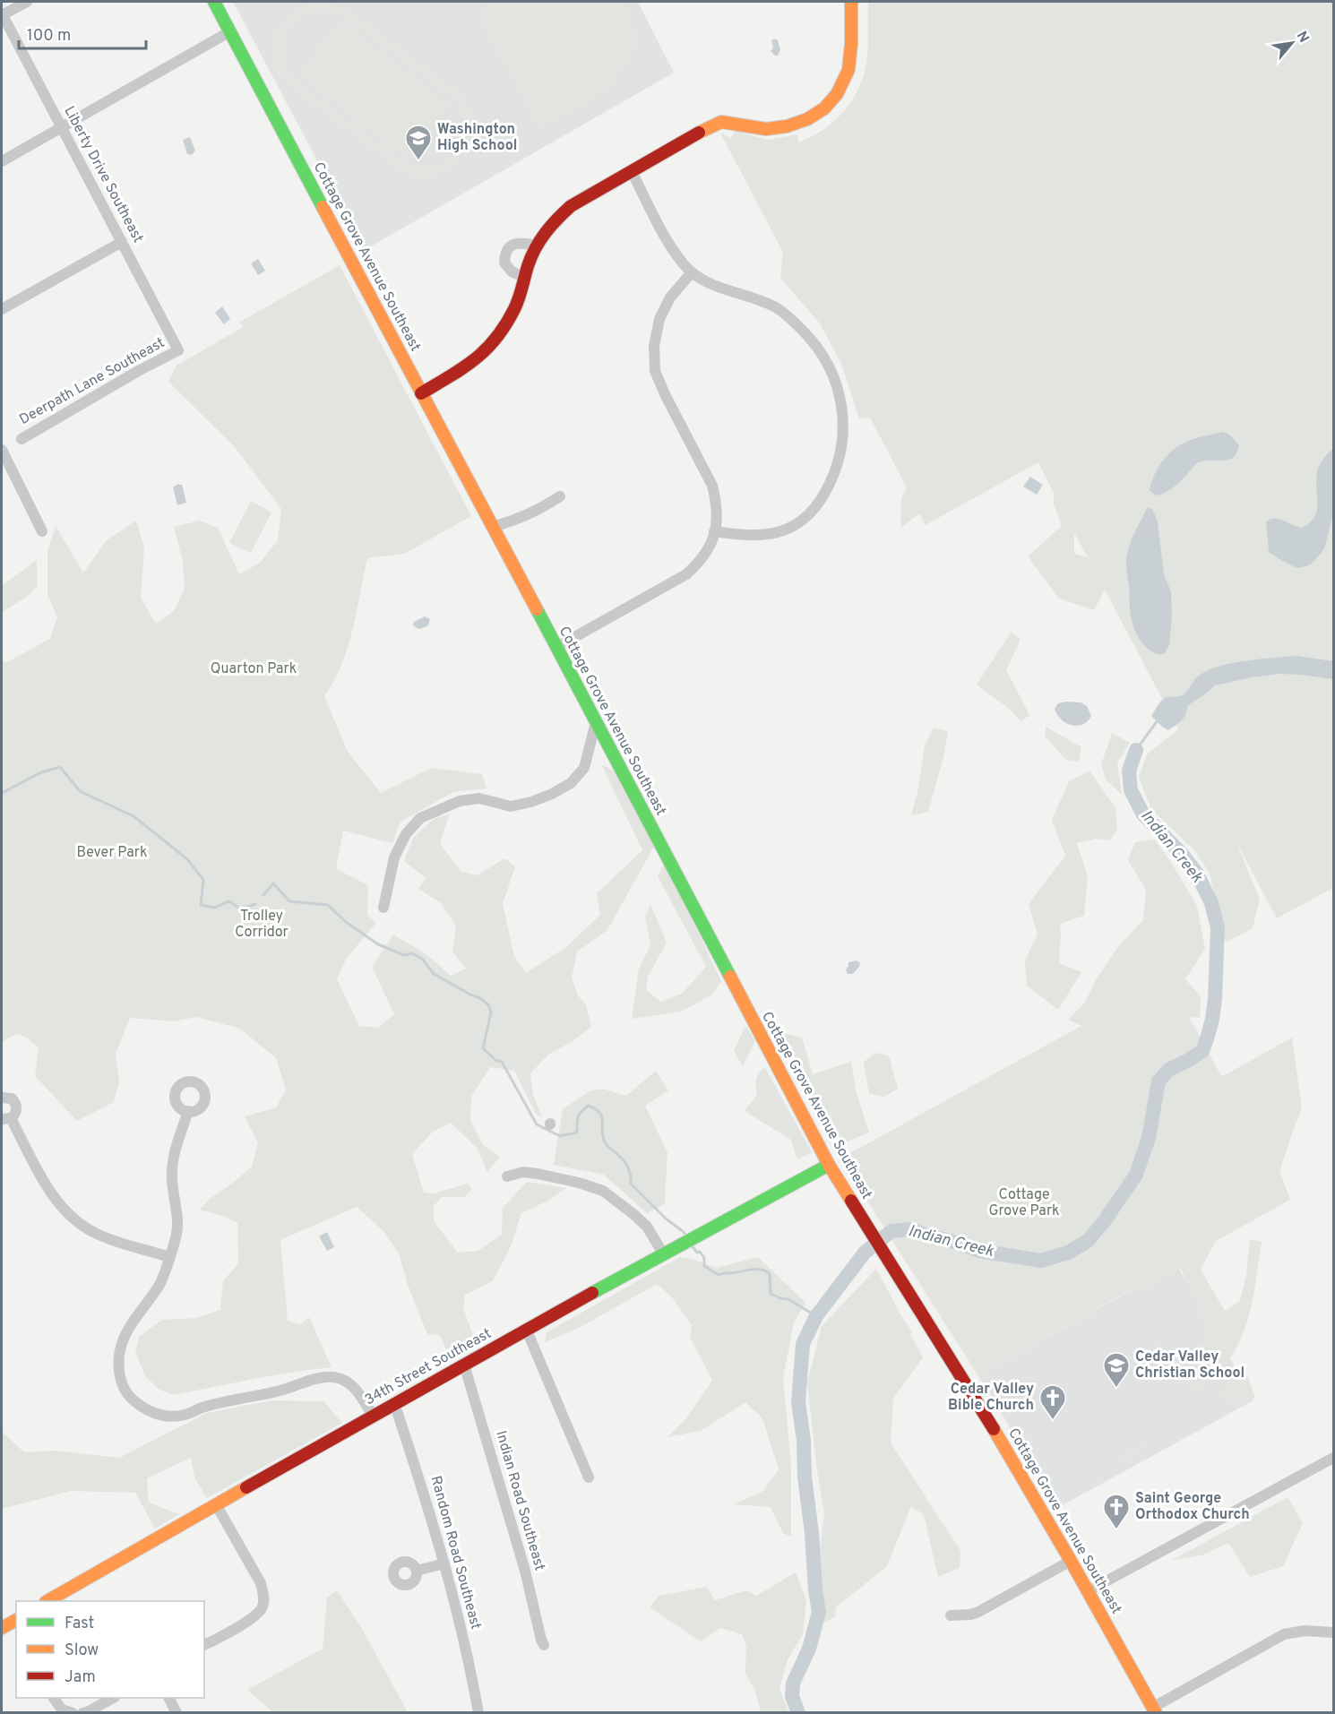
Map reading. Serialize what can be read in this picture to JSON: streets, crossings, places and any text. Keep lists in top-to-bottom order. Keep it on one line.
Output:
{"streets":{"main road":["Cottage Grove Avenue Southeast","34th Street Southeast"],"street":["Liberty Drive Southeast","Deerpath Lane Southeast","Indian Road Southeast","Random Road Southeast"]},"crossings":[["Liberty Drive Southeast","Deerpath Lane Southeast"],["Cottage Grove Avenue Southeast","34th Street Southeast"],["34th Street Southeast","Indian Road Southeast"],["34th Street Southeast","Random Road Southeast"]],"water":["Indian Creek"],"parks":["Quarton Park","Bever Park","Trolley Corridor","Cottage Grove Park"],"places":{"school or university":["Washington High School","Cedar Valley Christian School"],"church":["Cedar Valley Bible Church","Saint George Orthodox Church"]},"legend":["Fast","Slow","Jam"],"scale_bar":"100 m","north":"top right"}
